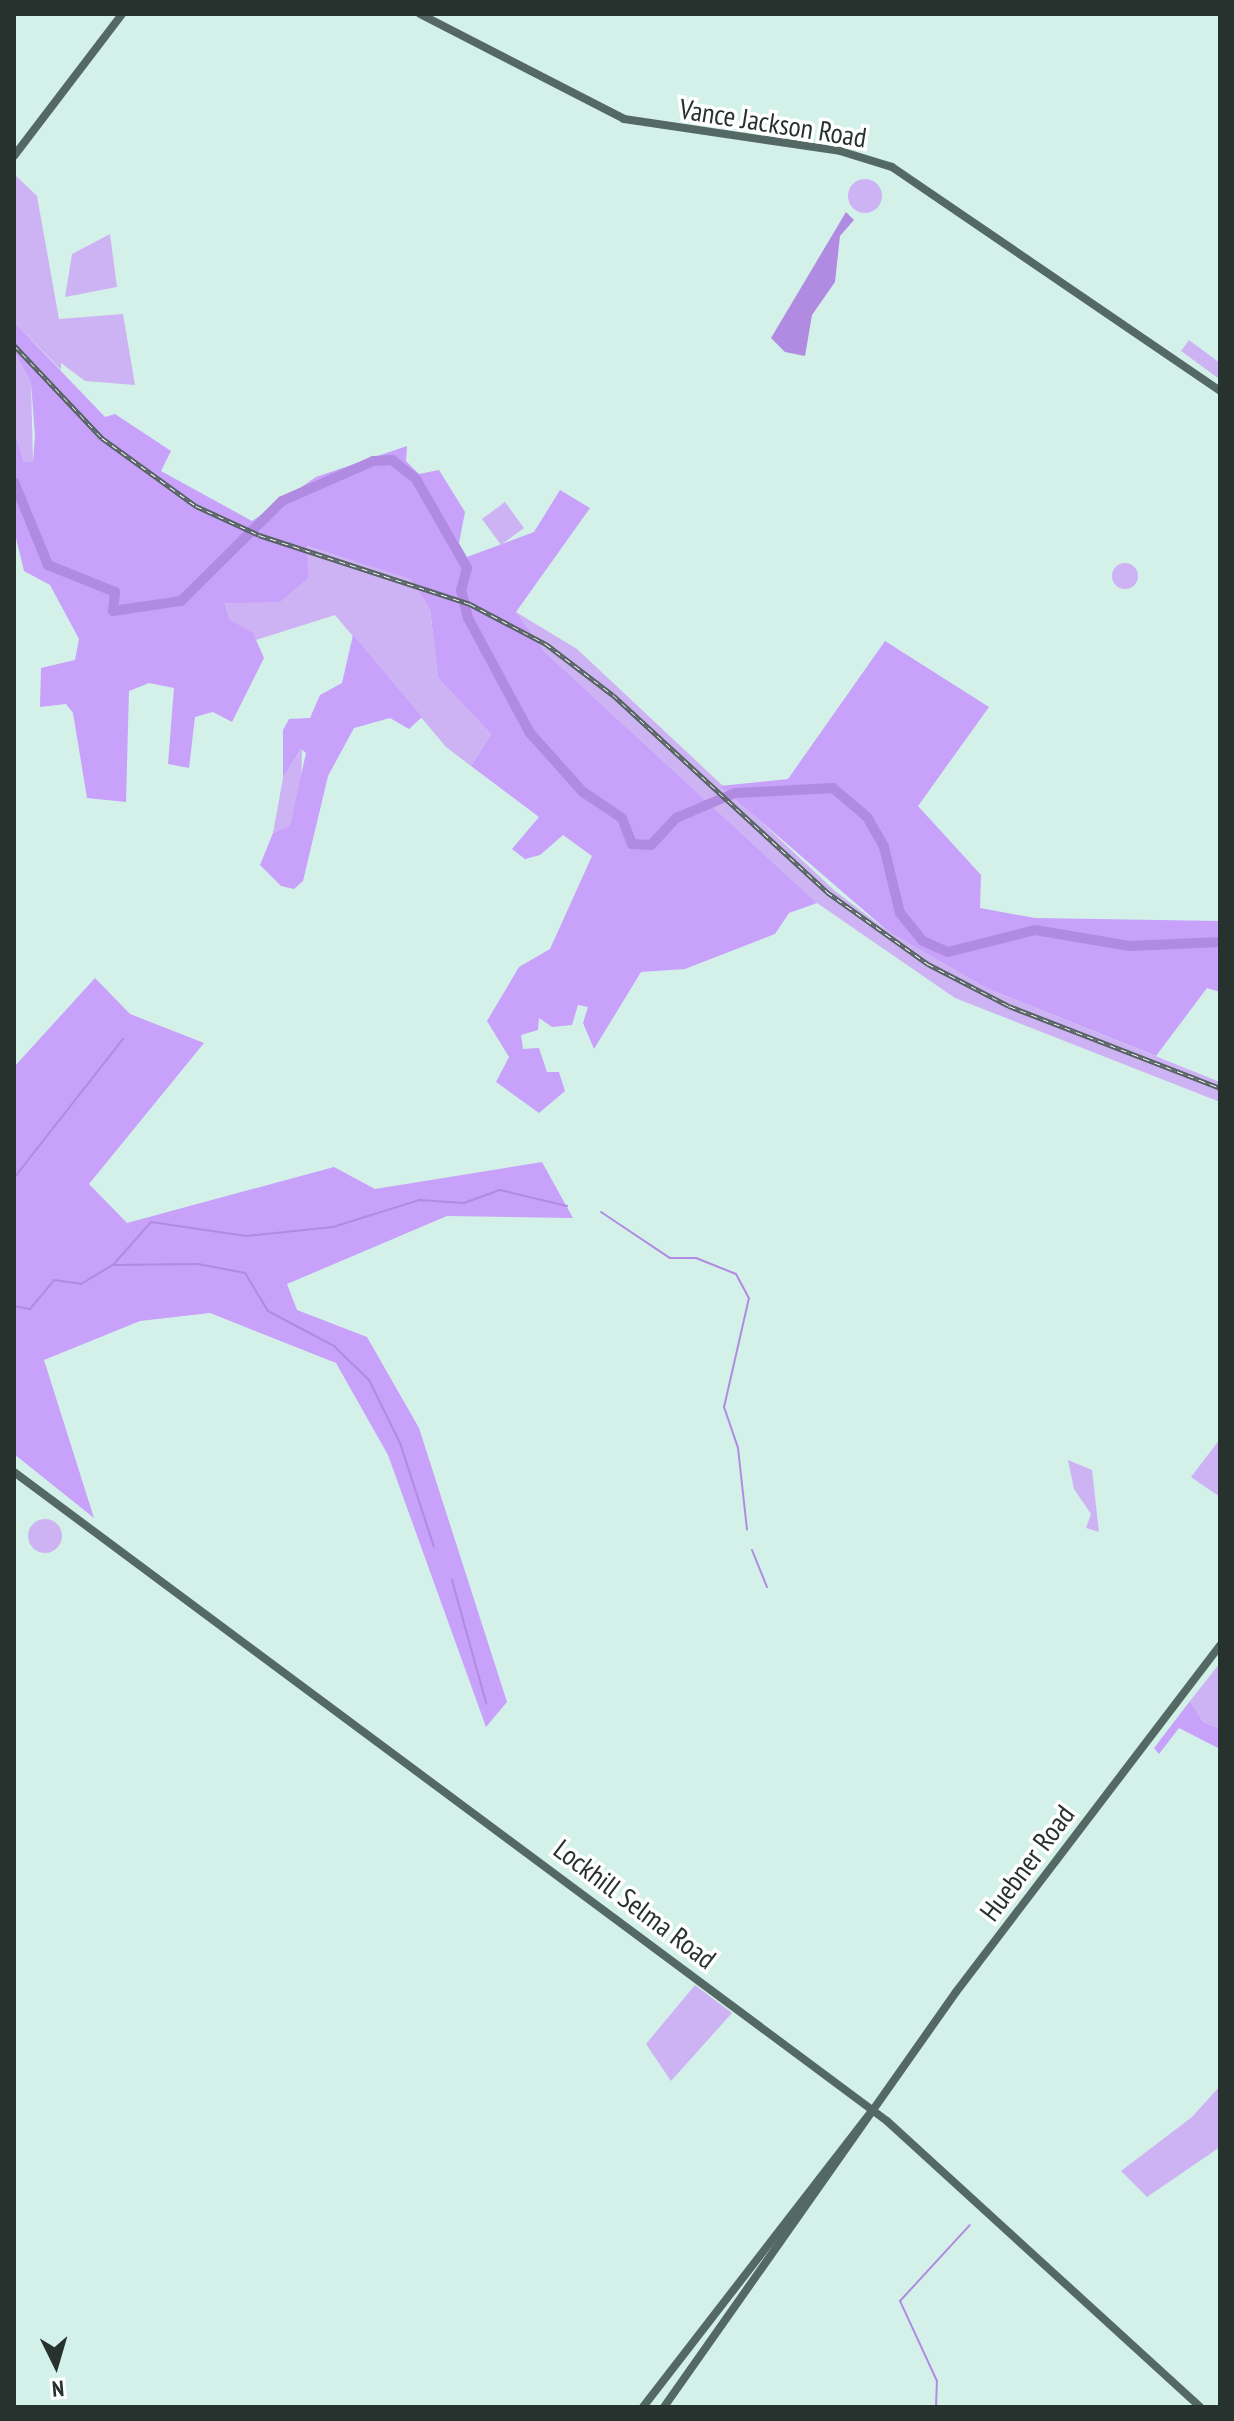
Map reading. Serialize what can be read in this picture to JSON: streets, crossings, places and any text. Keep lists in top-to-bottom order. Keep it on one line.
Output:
{"streets":{"main road":["Vance Jackson Road","Huebner Road","Lockhill Selma Road"]},"crossings":[["Huebner Road","Lockhill Selma Road"]],"north":"bottom"}
